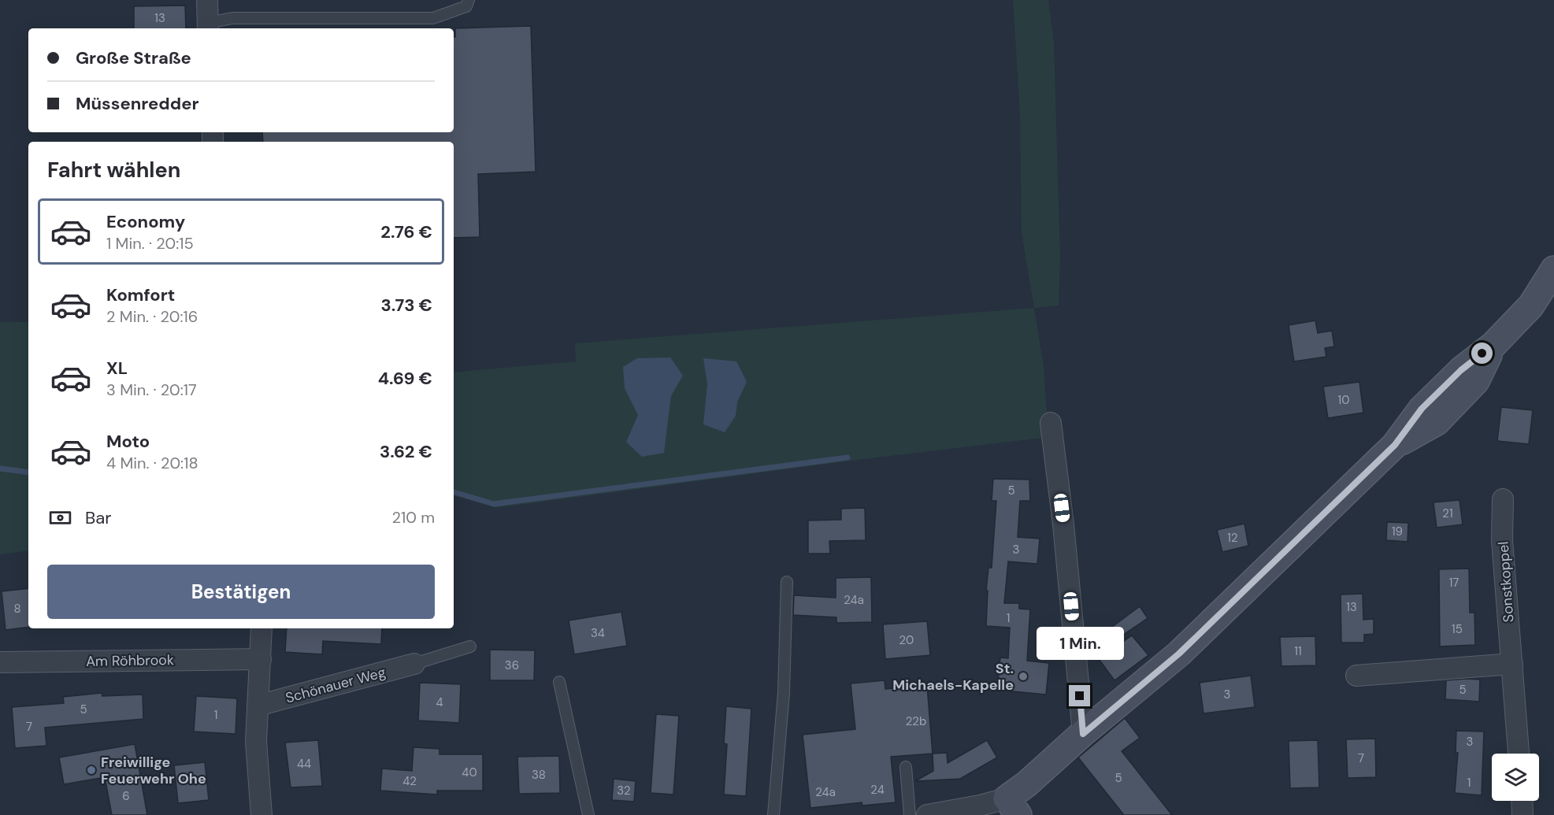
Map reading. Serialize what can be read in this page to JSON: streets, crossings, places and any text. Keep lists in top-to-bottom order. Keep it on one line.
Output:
{"streets":{"street":["Sonstkoppel","Am Röhbrook","Schönauer Weg"]},"places":["St. Michaels-Kapelle","Freiwillige Feuerwehr Ohe"],"house_numbers":["13","10","5","21","19","12","3","17","24a","13","8","1","15","34","20","11","36","5","3","4","5","1","22b","7","3","7","44","40","38","5","42","1","24","32","24a","6"],"page":{"banner":["Große Straße","Müssenredder"],"heading":"Fahrt wählen","list":[{"name":"Economy","note":"1 Min. · 20:15","value":"2.76 €"},{"name":"Komfort","note":"2 Min. · 20:16","value":"3.73 €"},{"name":"XL","note":"3 Min. · 20:17","value":"4.69 €"},{"name":"Moto","note":"4 Min. · 20:18","value":"3.62 €"}],"pay":["Bar","210 m"],"buttons":"Bestätigen","bubble":"1 Min."}}
